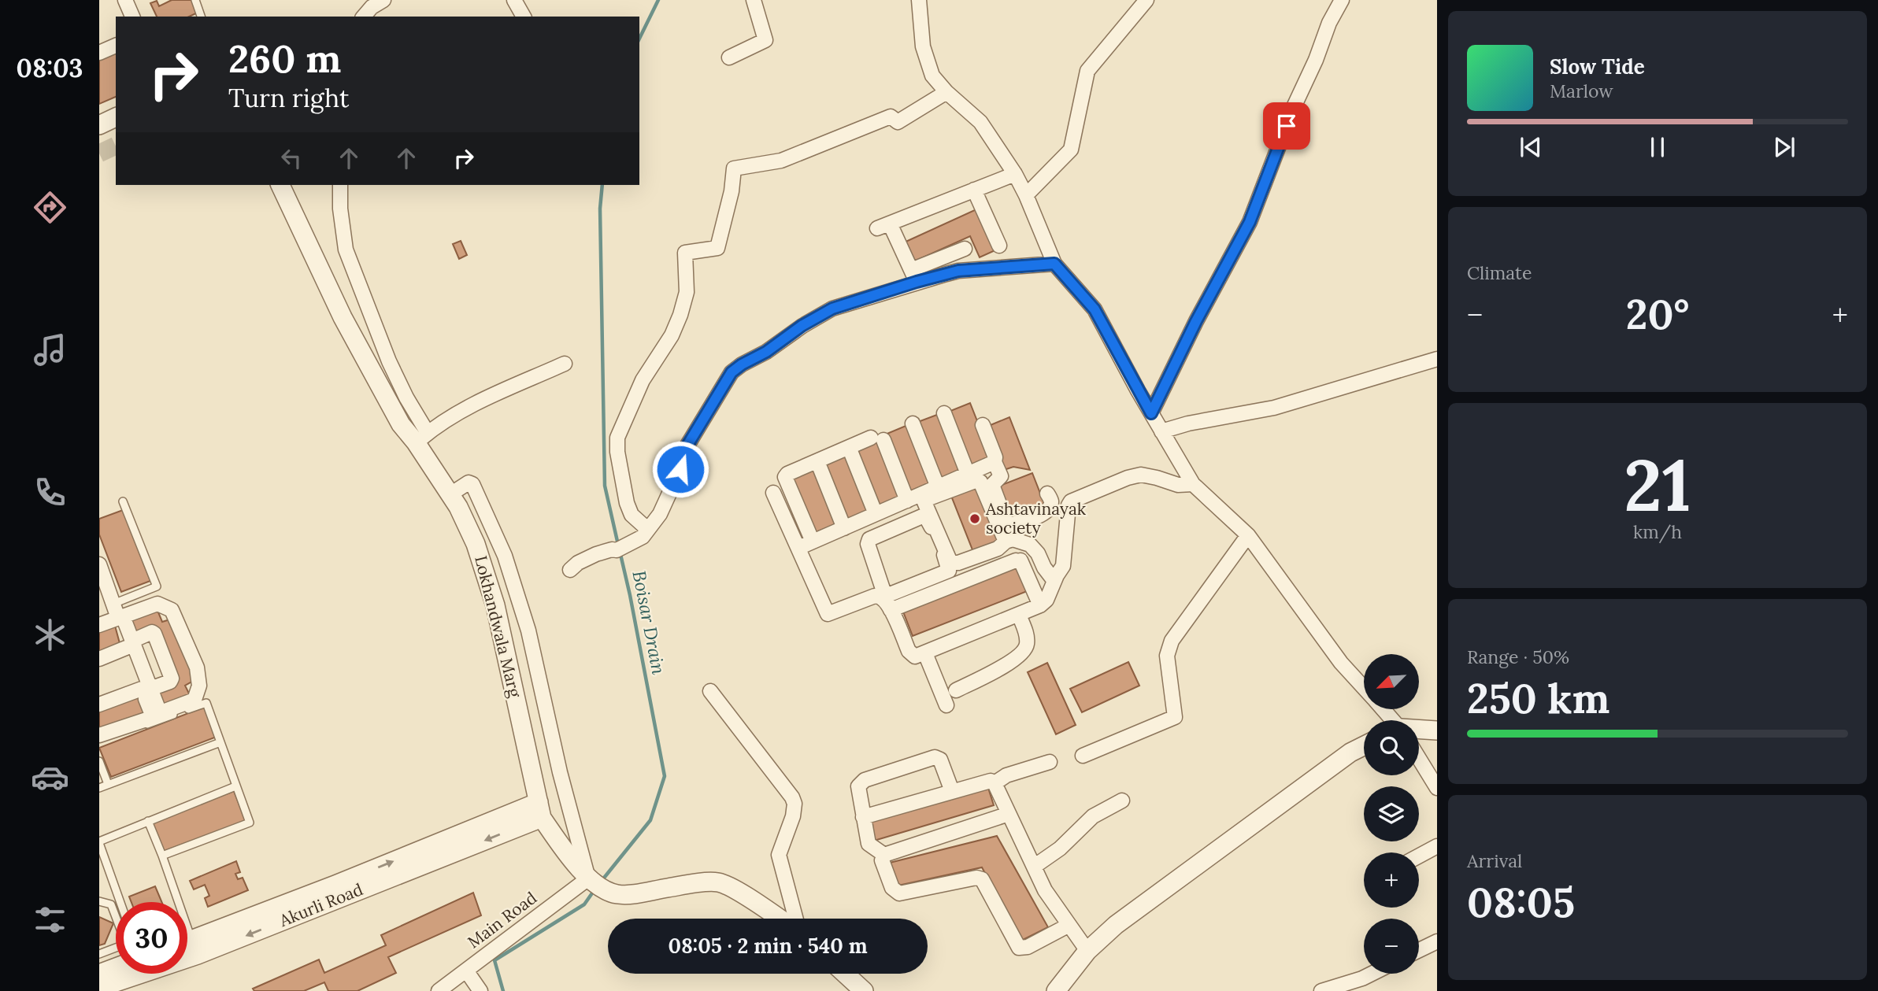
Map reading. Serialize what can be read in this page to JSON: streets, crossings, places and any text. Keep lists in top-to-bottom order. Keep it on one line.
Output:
{"streets":{"street":["Lokhandwala Marg","Akurli Road","Main Road"]},"crossings":[["Lokhandwala Marg","Akurli Road"],["Lokhandwala Marg","Main Road"]],"water":["Boisar Drain"],"places":["Ashtavinayak society"],"north":"bottom left","page":{"tabs":"08:03","turn":["260 m","Turn right"],"song":["Slow Tide","Marlow"],"tile":["Climate",["21","km/h"],["Range · 50%","250 km"],["Arrival","08:05"]],"heat":["−","20°","+"],"map_buttons":["+","−"],"limit":"30","trip":"08:05 · 2 min · 540 m"}}
